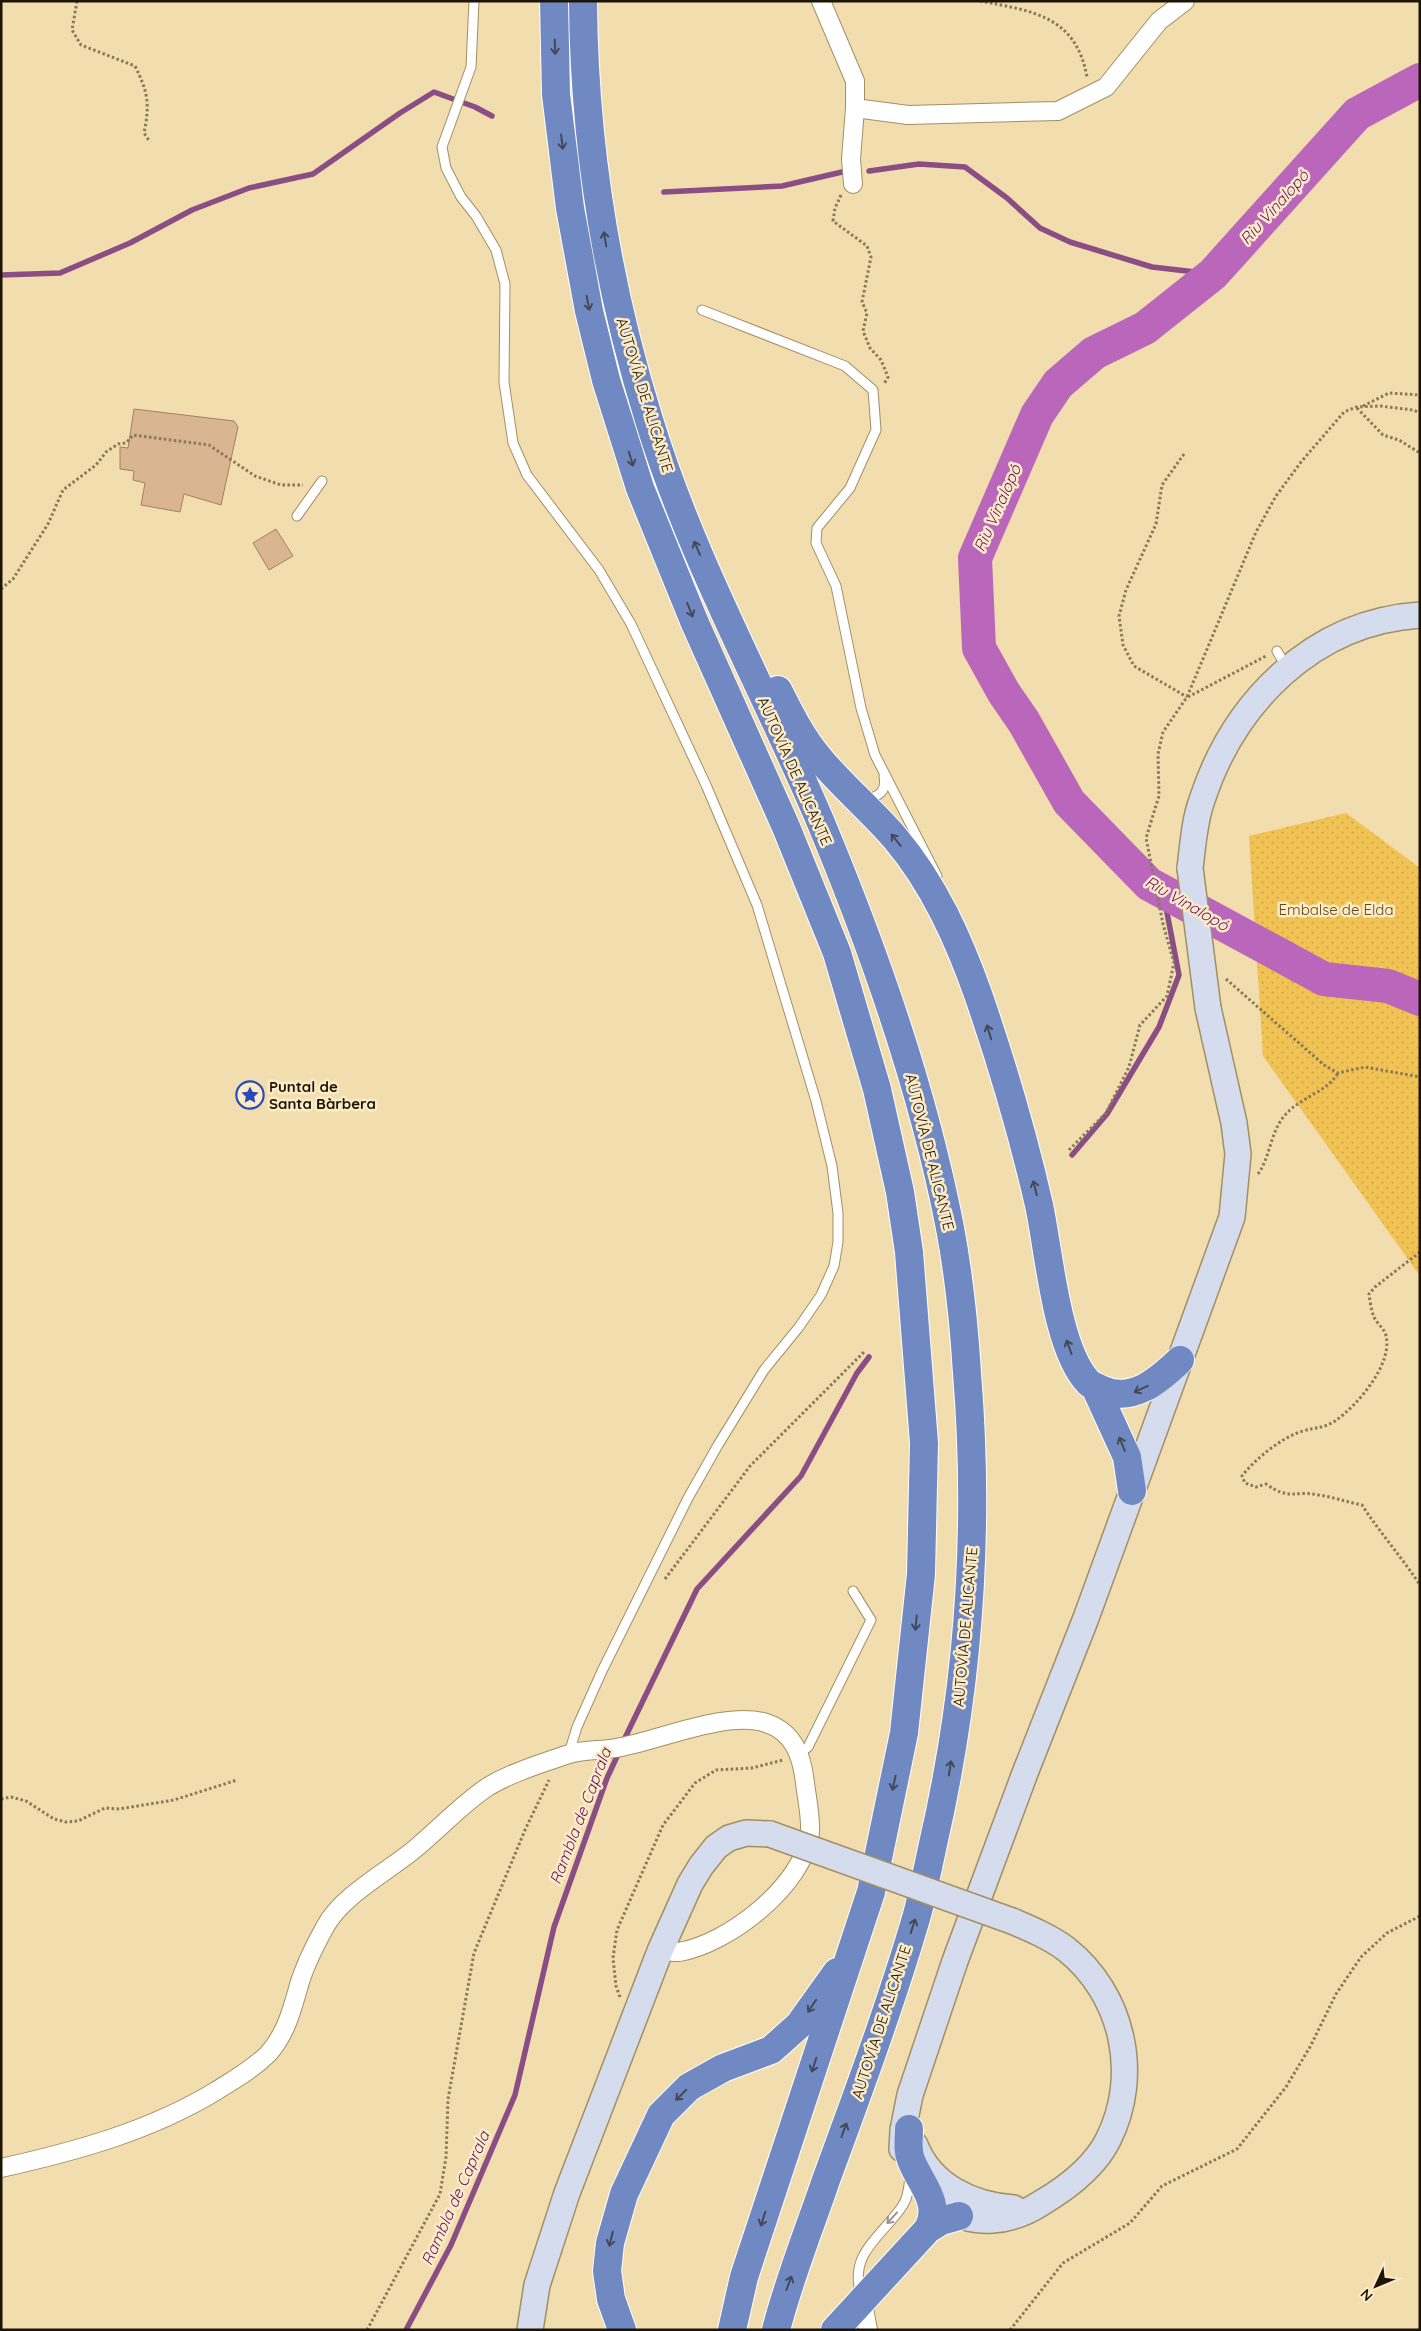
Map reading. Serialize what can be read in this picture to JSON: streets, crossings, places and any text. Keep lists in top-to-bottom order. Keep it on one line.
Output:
{"streets":{"highway":["AUTOVÍA DE ALICANTE"]},"water":["Riu Vinalopó","Rambla de Caprala"],"parks":["Embalse de Elda"],"places":{"place":["Puntal de Santa Bàrbera"]},"north":"bottom left"}
